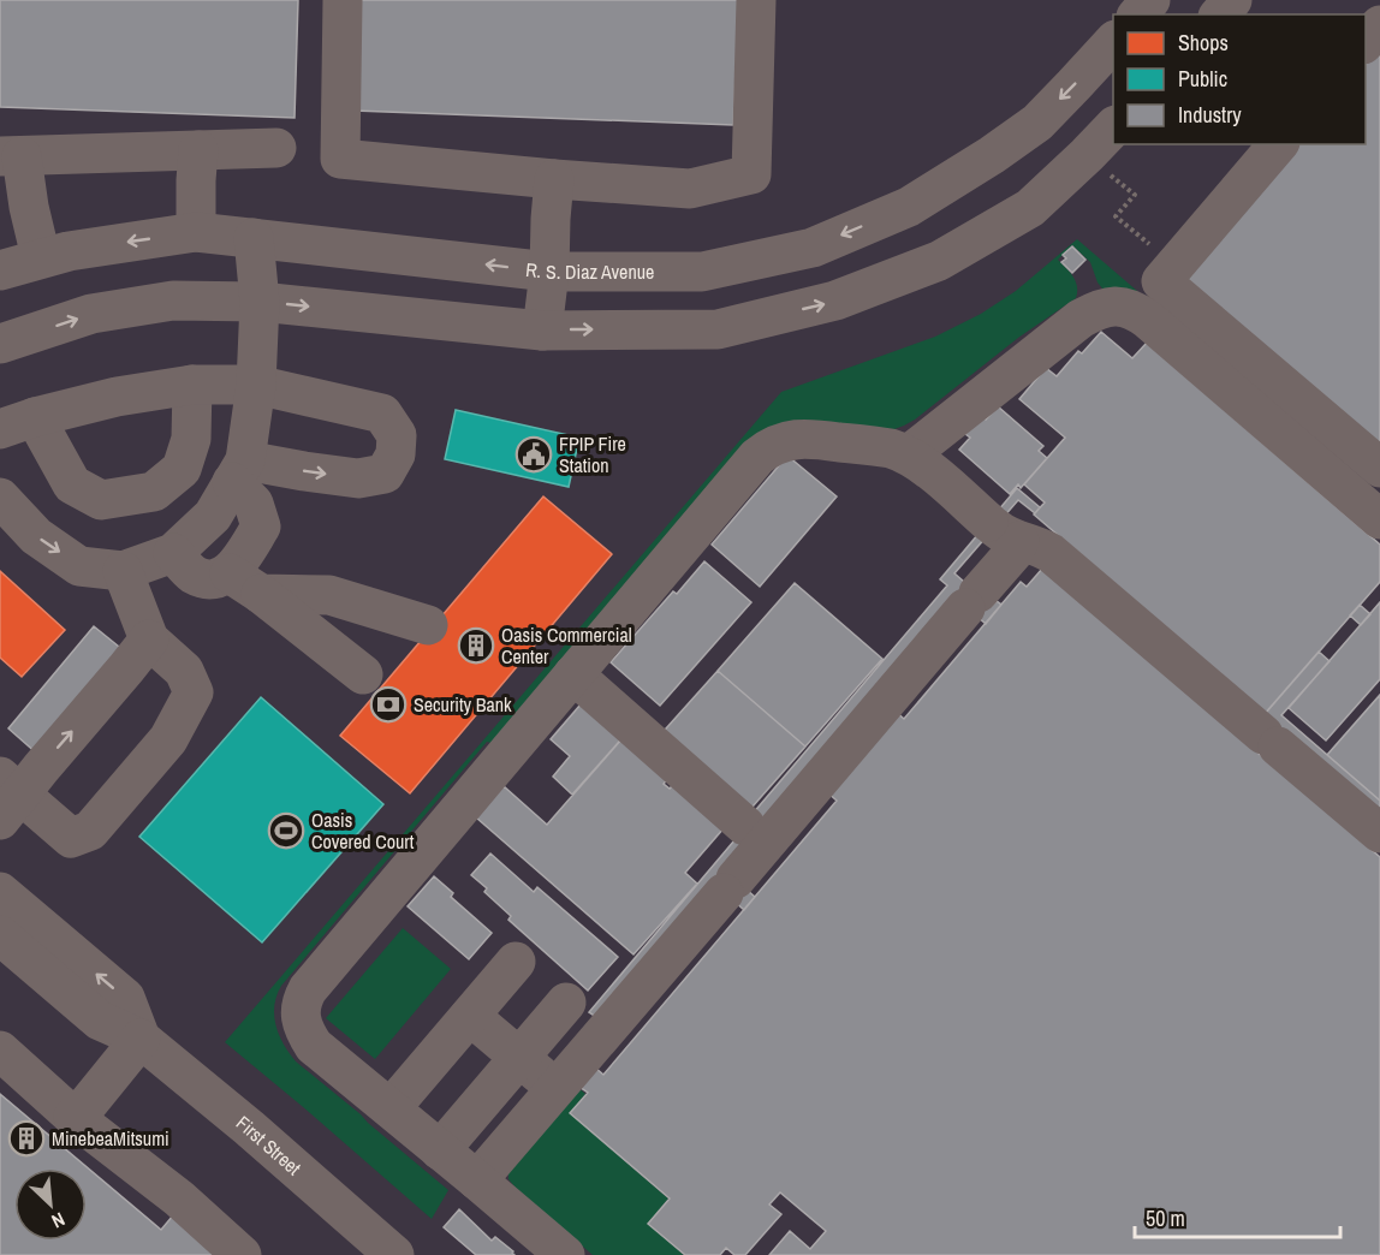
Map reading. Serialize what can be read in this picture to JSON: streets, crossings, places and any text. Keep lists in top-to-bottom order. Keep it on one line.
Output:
{"streets":{"street":["R. S. Diaz Avenue","First Street"]},"places":{"public building":["FPIP Fire Station"],"building":["Oasis Commercial Center","MinebeaMitsumi"],"bank":["Security Bank"],"sports":["Oasis Covered Court"]},"legend":["Shops","Public","Industry"],"scale_bar":"50 m","north":"bottom right"}
